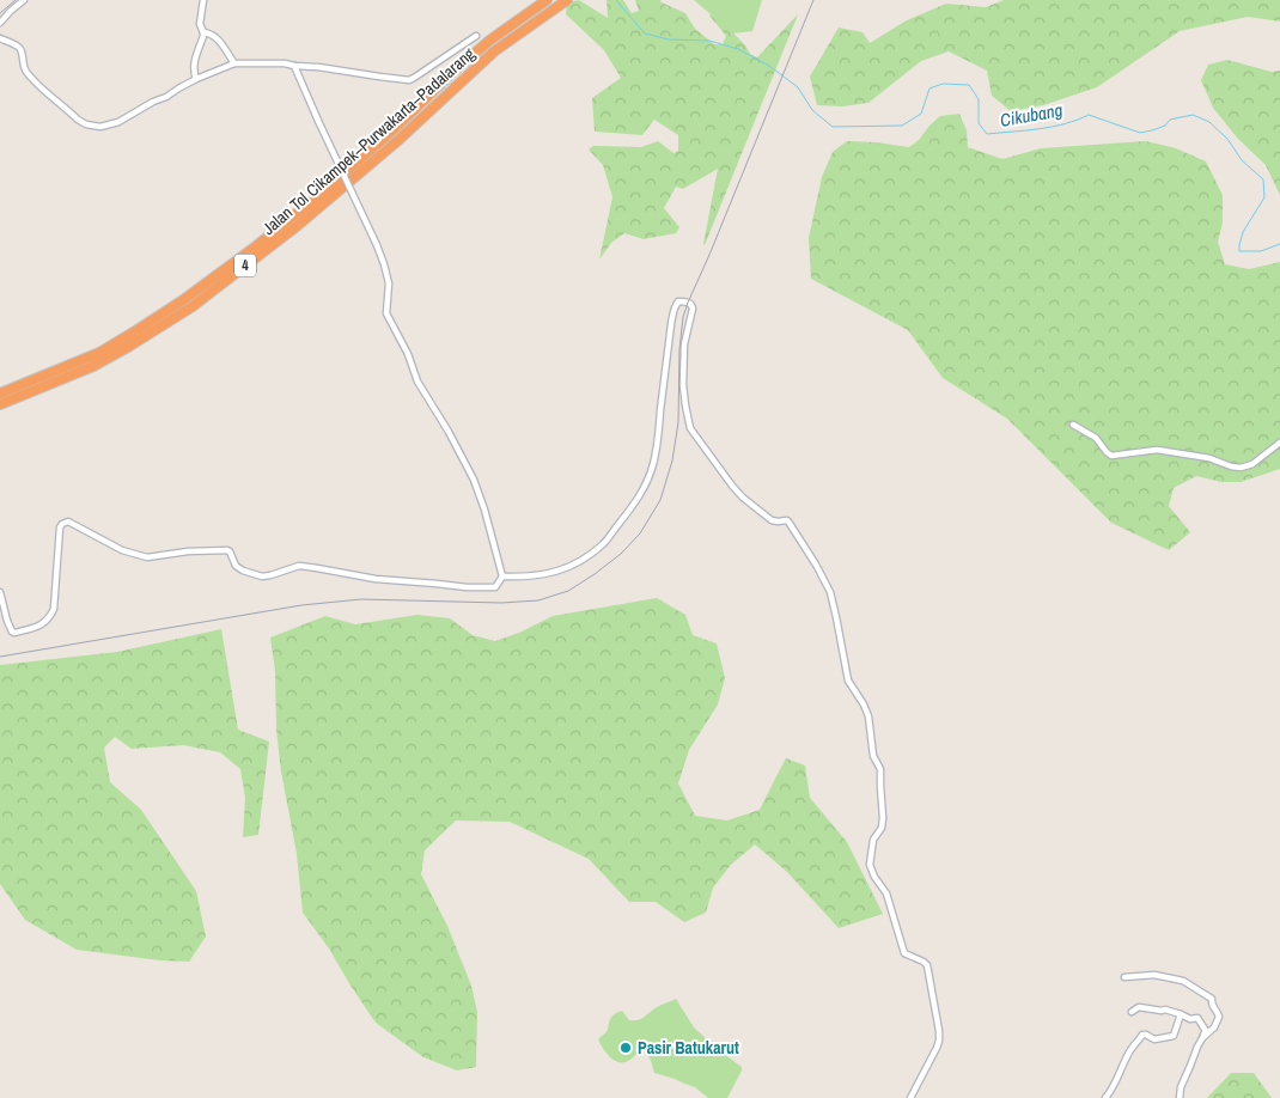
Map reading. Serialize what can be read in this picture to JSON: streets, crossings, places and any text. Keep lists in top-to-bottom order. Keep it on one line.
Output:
{"streets":{"highway":["Jalan Tol Cikampek–Purwakarta–Padalarang","4"]},"water":["Cikubang"],"places":["Pasir Batukarut"]}
